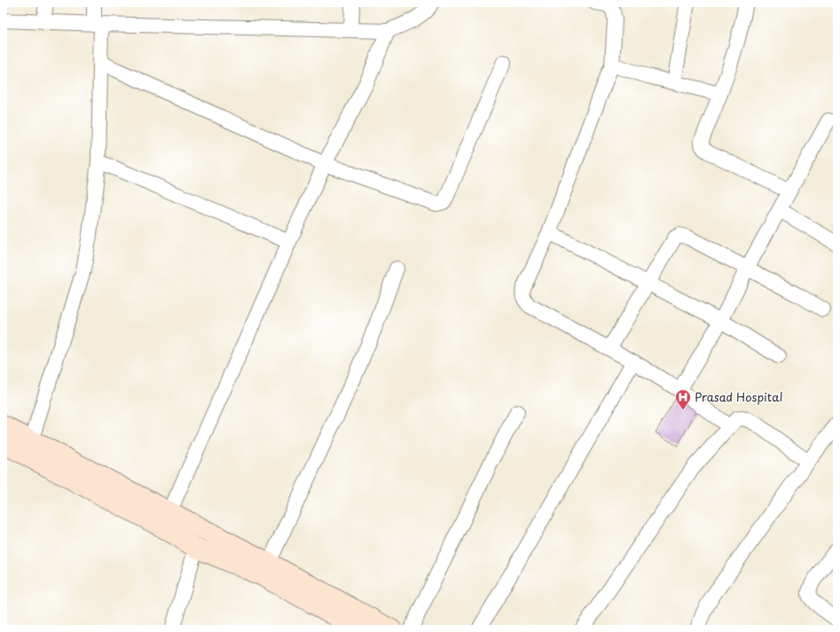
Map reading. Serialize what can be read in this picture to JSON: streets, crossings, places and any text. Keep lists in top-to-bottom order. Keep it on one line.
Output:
{"places":{"hospital":["Prasad Hospital"]}}
